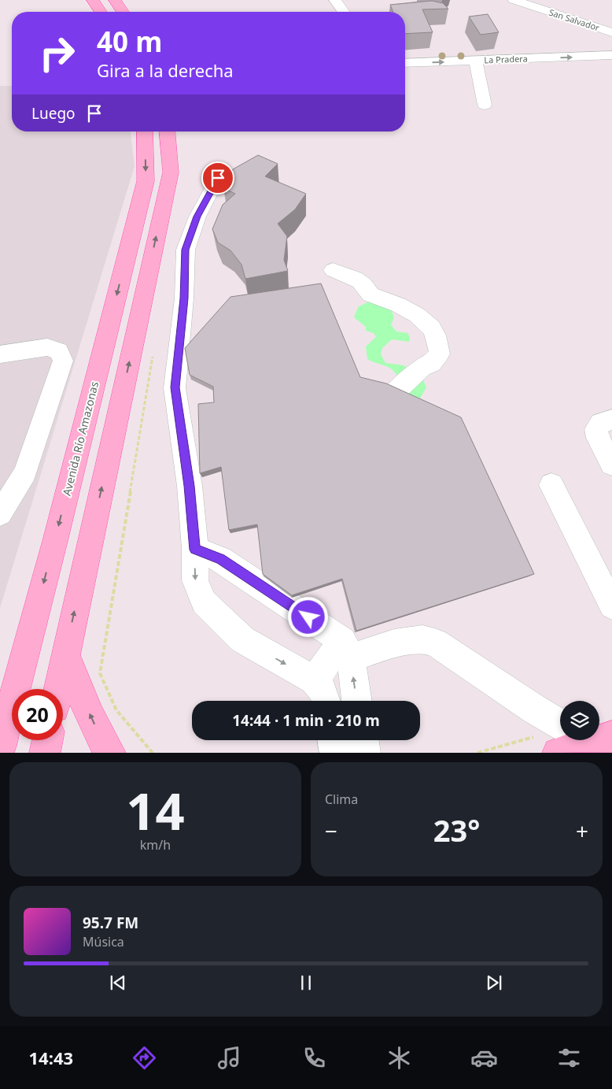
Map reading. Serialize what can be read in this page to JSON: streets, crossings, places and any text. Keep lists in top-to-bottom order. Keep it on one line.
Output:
{"streets":{"main road":["Avenida Río Amazonas"],"street":["San Salvador","La Pradera"]},"one_way":["La Pradera"],"page":{"turn":["40 m","Gira a la derecha"],"then":"Luego","limit":"20","trip":"14:44 · 1 min · 210 m","tile":[["14","km/h"],"Clima"],"heat":["−","23°","+"],"song":["95.7 FM","Música"],"tabs":"14:43"}}
